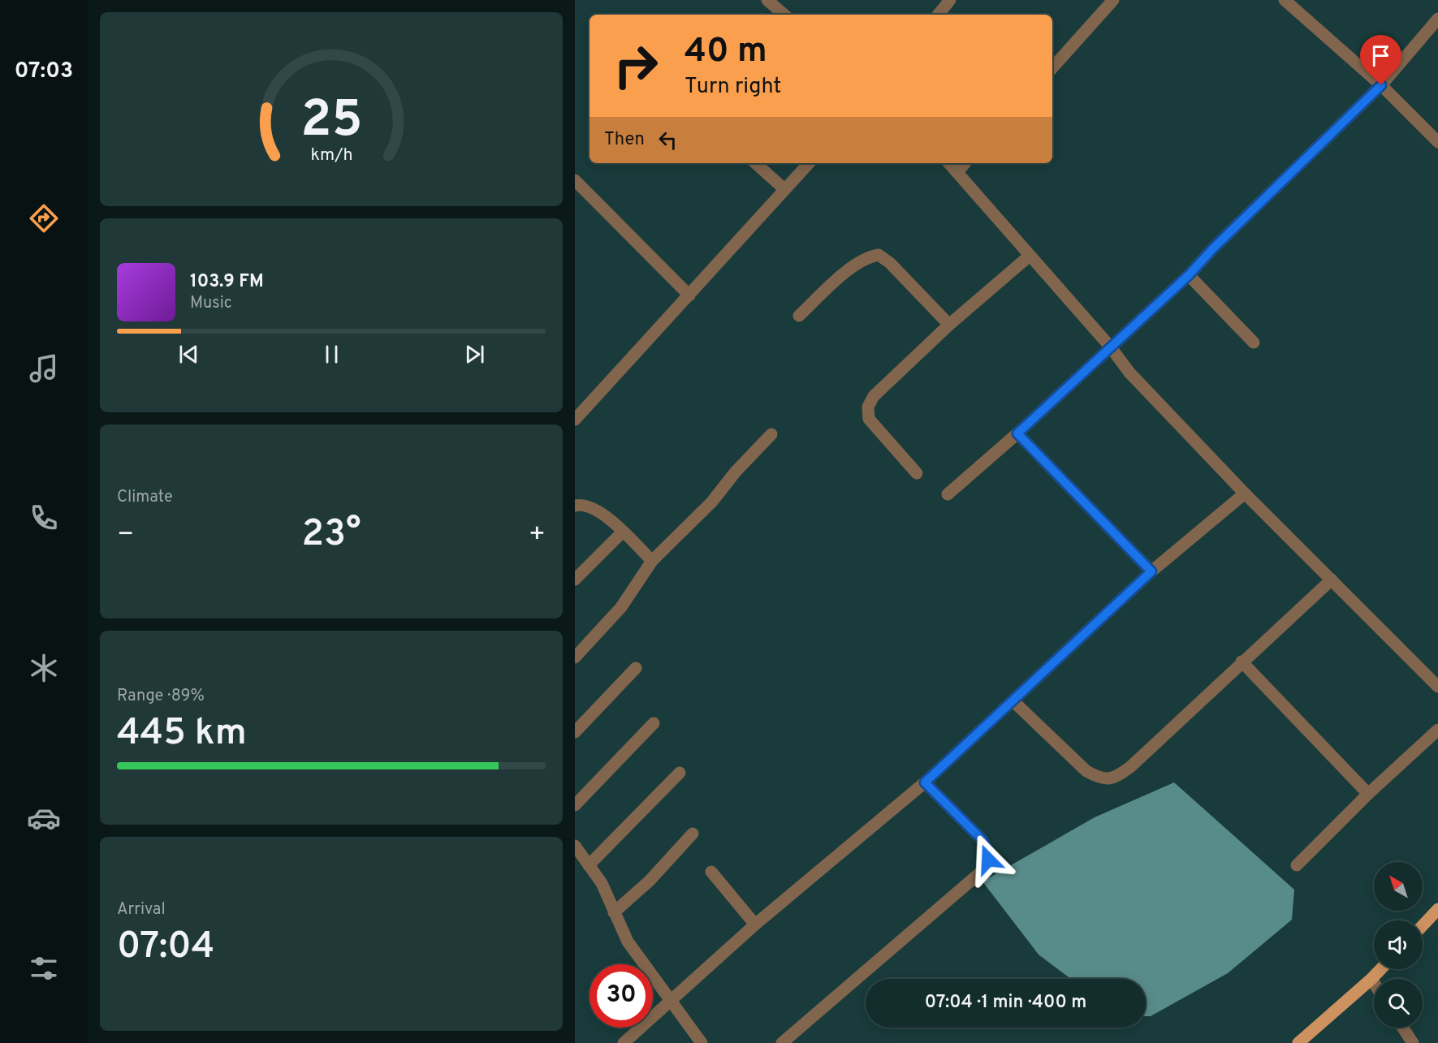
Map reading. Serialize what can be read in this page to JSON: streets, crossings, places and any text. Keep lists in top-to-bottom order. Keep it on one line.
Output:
{"north":"top left","page":{"tabs":"07:03","turn":["40 m","Turn right"],"then":"Then","song":["103.9 FM","Music"],"tile":["Climate",["Range · 89%","445 km"],["Arrival","07:04"]],"heat":["−","23°","+"],"limit":"30","trip":"07:04 · 1 min · 400 m","gauge":["25","km/h"]}}
